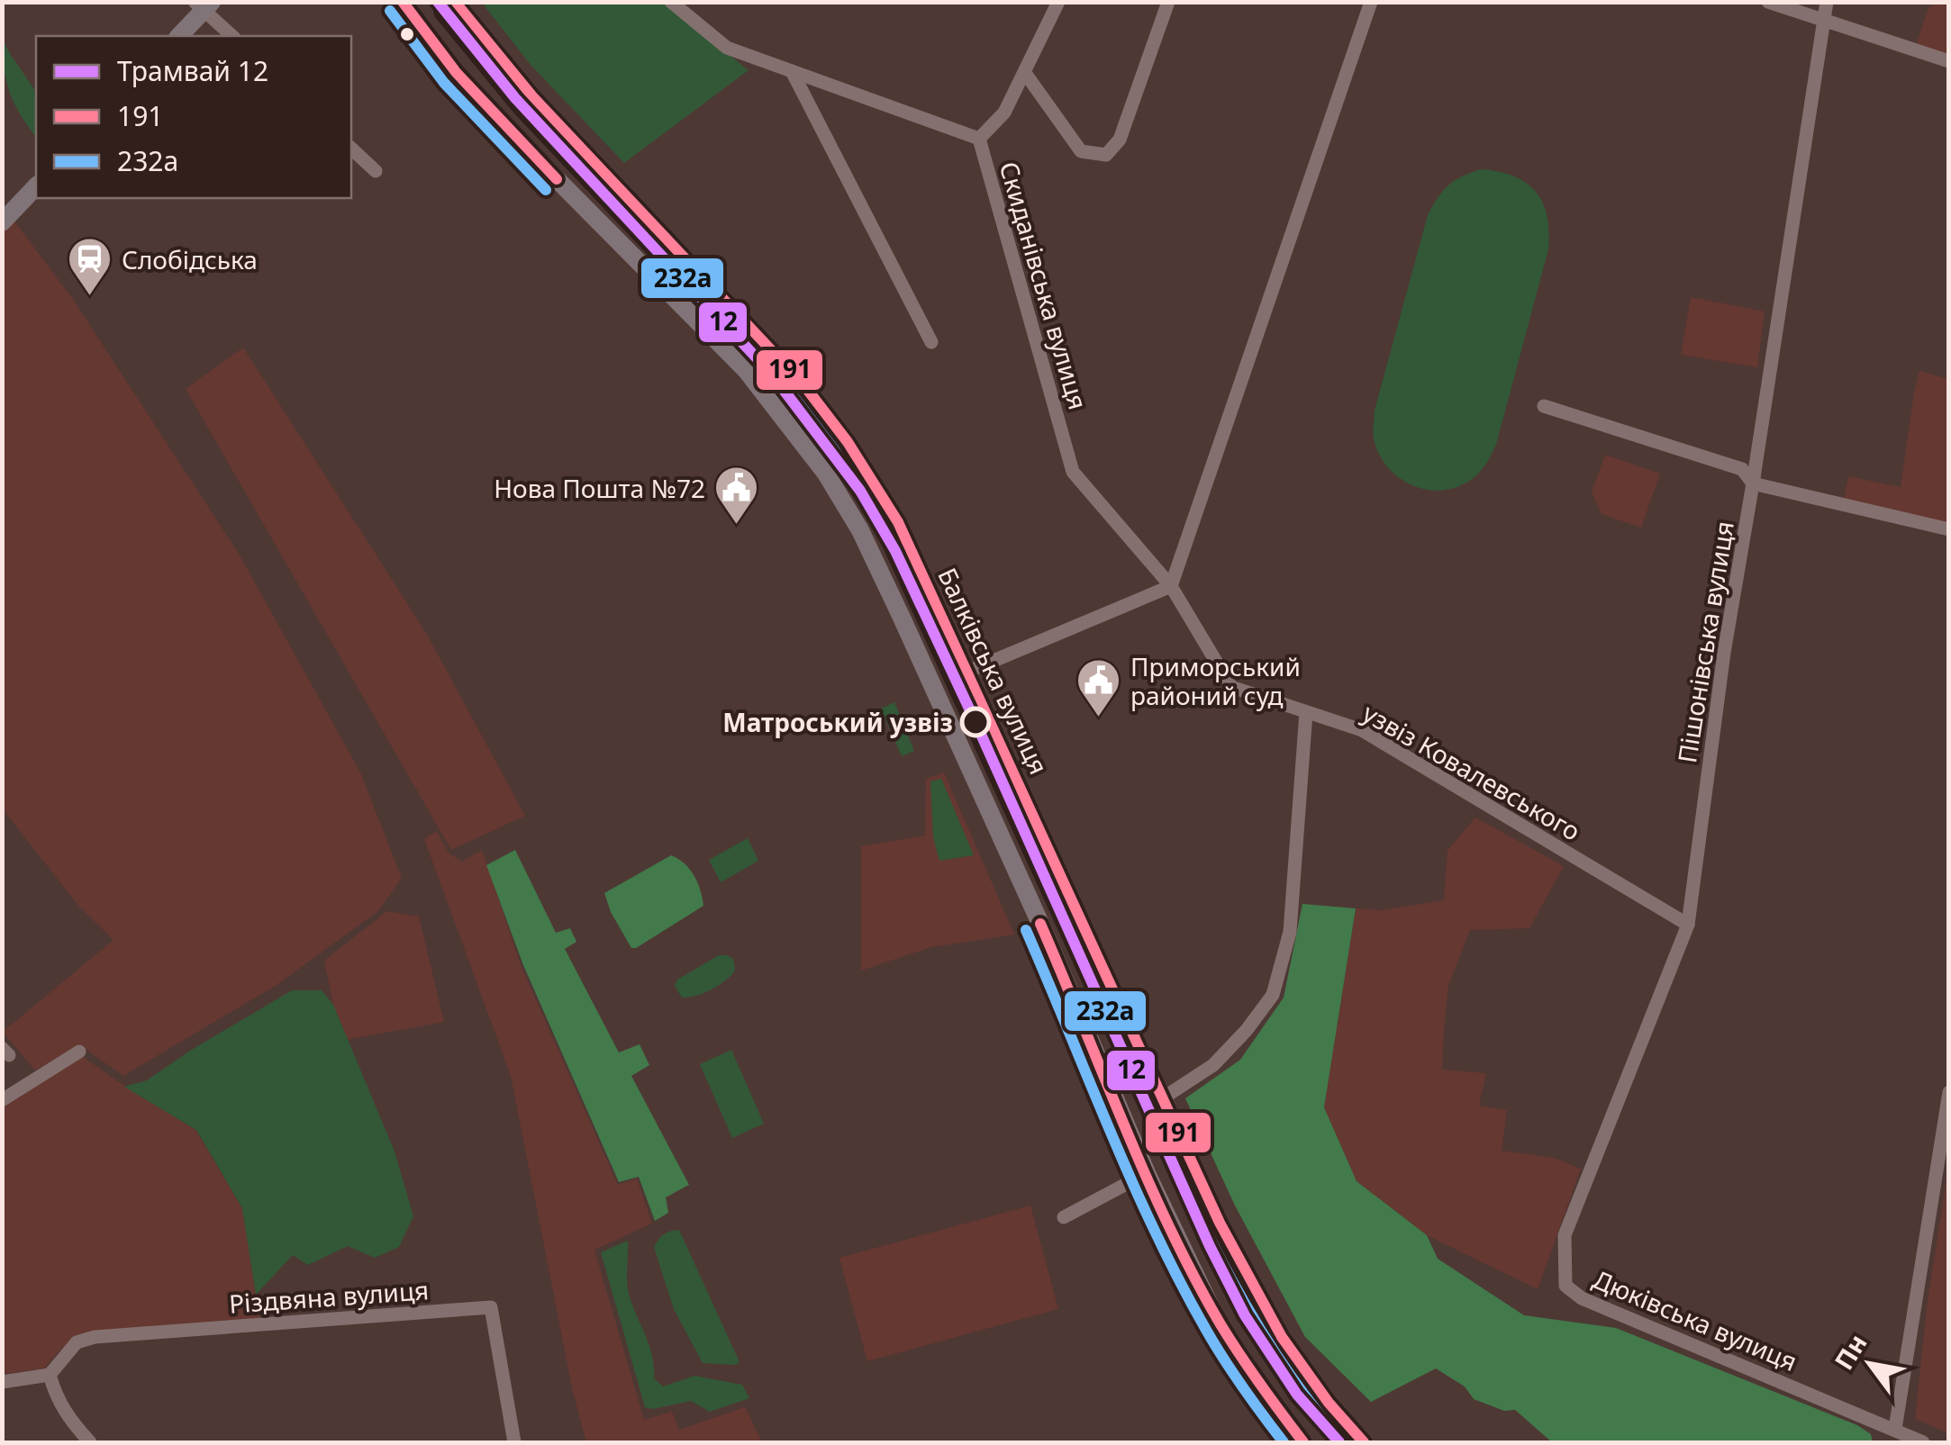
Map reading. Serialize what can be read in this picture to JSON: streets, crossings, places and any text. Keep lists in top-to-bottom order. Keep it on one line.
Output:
{"streets":{"main road":["Балківська вулиця"],"street":["Скиданівська вулиця","Пішонівська вулиця","узвіз Ковалевського","Різдвяна вулиця","Дюківська вулиця"]},"crossings":[["Скиданівська вулиця","узвіз Ковалевського"],["Пішонівська вулиця","узвіз Ковалевського"],["Пішонівська вулиця","Дюківська вулиця"]],"places":{"station":["Слобідська"],"public building":["Нова Пошта №72","Приморський районий суд"],"other":["Матроський узвіз"]},"lines":["tram line 12","transit line 191","transit line 232а"],"legend":["Трамвай 12","191","232а"],"north":"top left"}
